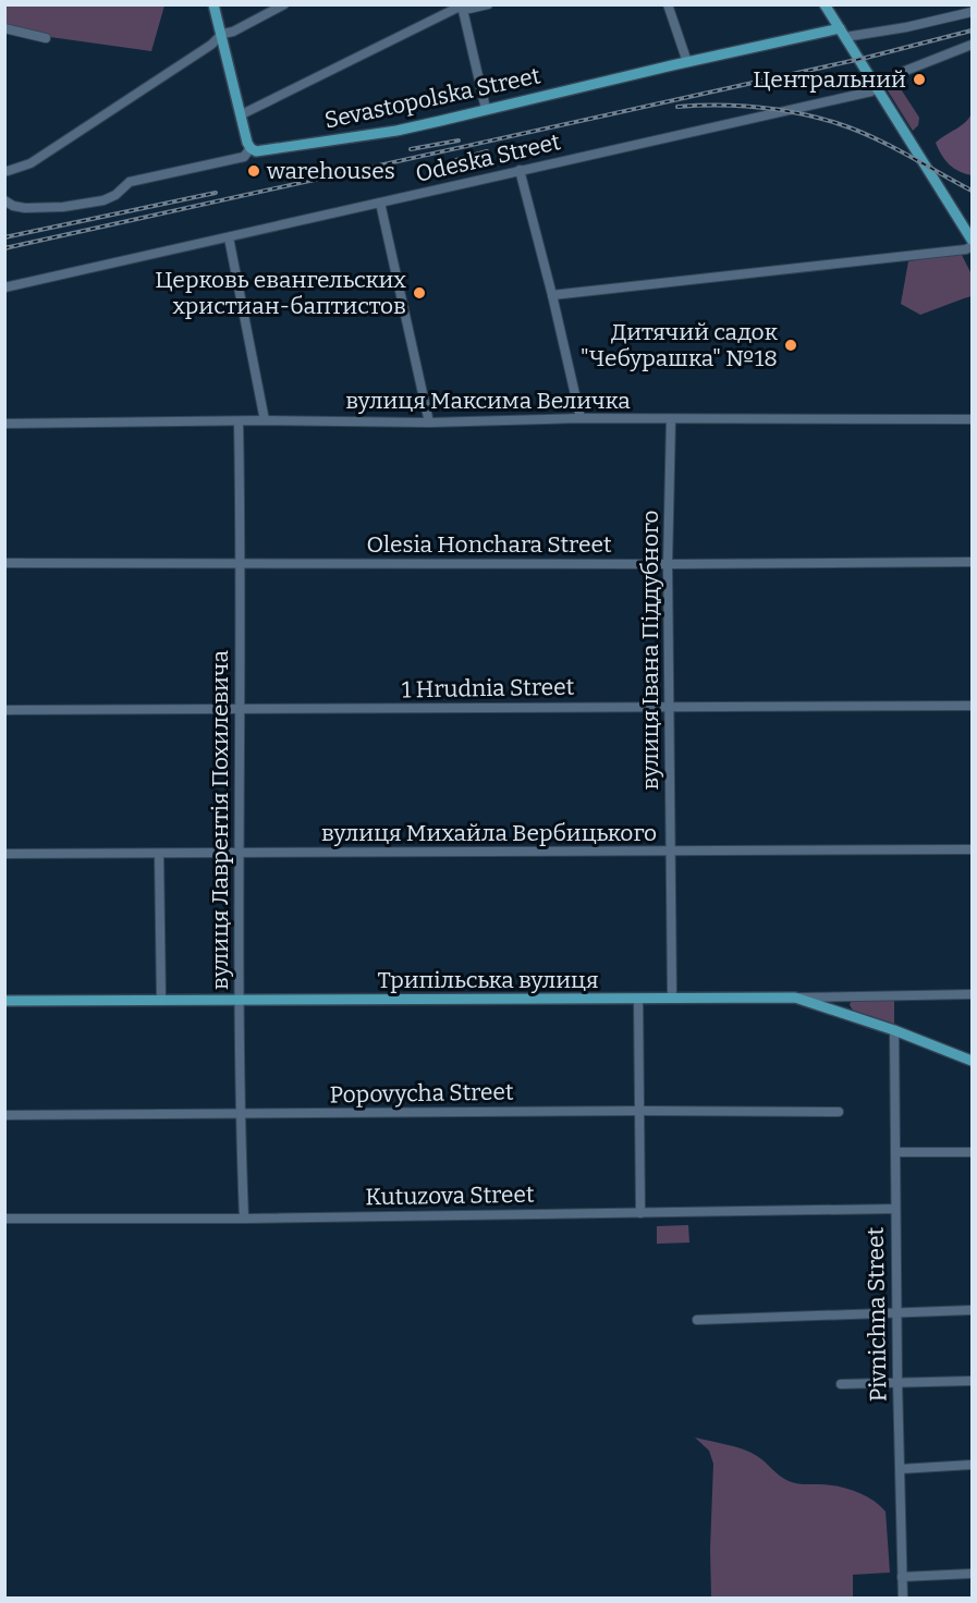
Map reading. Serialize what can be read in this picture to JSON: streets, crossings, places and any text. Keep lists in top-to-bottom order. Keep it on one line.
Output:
{"streets":{"main road":["Sevastopolska Street","Трипільська вулиця"],"street":["Odeska Street","вулиця Максима Величка","Olesia Honchara Street","вулиця Івана Піддубного","1 Hrudnia Street","вулиця Лаврентія Похилевича","вулиця Михайла Вербицького","Popovycha Street","Kutuzova Street","Pivnichna Street"]},"crossings":[["вулиця Максима Величка","вулиця Івана Піддубного"],["вулиця Максима Величка","вулиця Лаврентія Похилевича"],["Olesia Honchara Street","вулиця Івана Піддубного"],["Olesia Honchara Street","вулиця Лаврентія Похилевича"],["вулиця Івана Піддубного","1 Hrudnia Street"],["вулиця Івана Піддубного","вулиця Михайла Вербицького"],["вулиця Івана Піддубного","Трипільська вулиця"],["1 Hrudnia Street","вулиця Лаврентія Похилевича"],["вулиця Лаврентія Похилевича","вулиця Михайла Вербицького"],["вулиця Лаврентія Похилевича","Трипільська вулиця"],["вулиця Лаврентія Похилевича","Popovycha Street"],["вулиця Лаврентія Похилевича","Kutuzova Street"],["Kutuzova Street","Pivnichna Street"]],"places":["Центральний","warehouses","Церковь евангельских христиан-баптистов","Дитячий садок \"Чебурашка\" №18"]}
